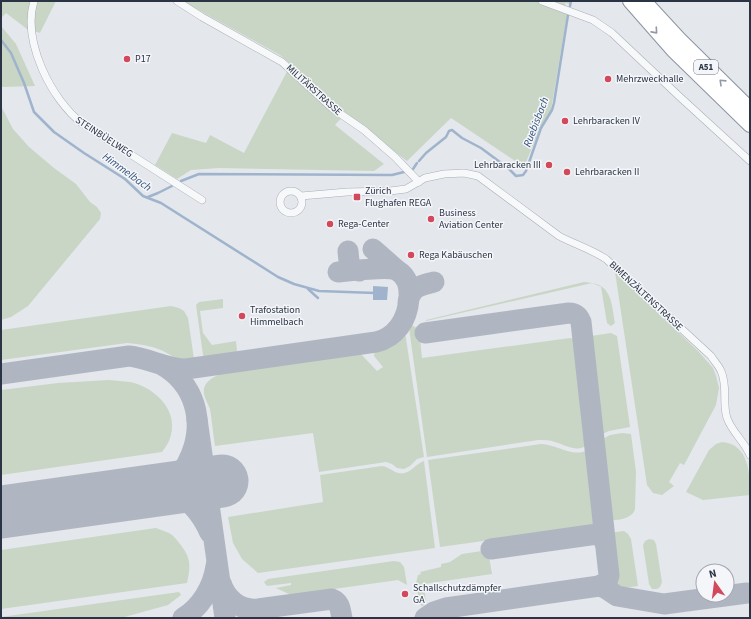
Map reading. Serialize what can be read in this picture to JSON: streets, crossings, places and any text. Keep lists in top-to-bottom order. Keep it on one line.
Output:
{"streets":{"highway":["A51"],"street":["MILITÄRSTRASSE","STEINBÜELWEG","BIMENZÄLTENSTRASSE"]},"crossings":[["MILITÄRSTRASSE","BIMENZÄLTENSTRASSE"]],"water":["Ruebisbach","Himmelbach"],"places":{"other":["P17","Mehrzweckhalle","Lehrbaracken IV","Lehrbaracken III","Lehrbaracken II","Business Aviation Center","Rega-Center","Rega Kabäuschen","Trafostation Himmelbach","Schallschutzdämpfer GA"],"transit":["Zürich Flughafen REGA"]},"north":"top"}
